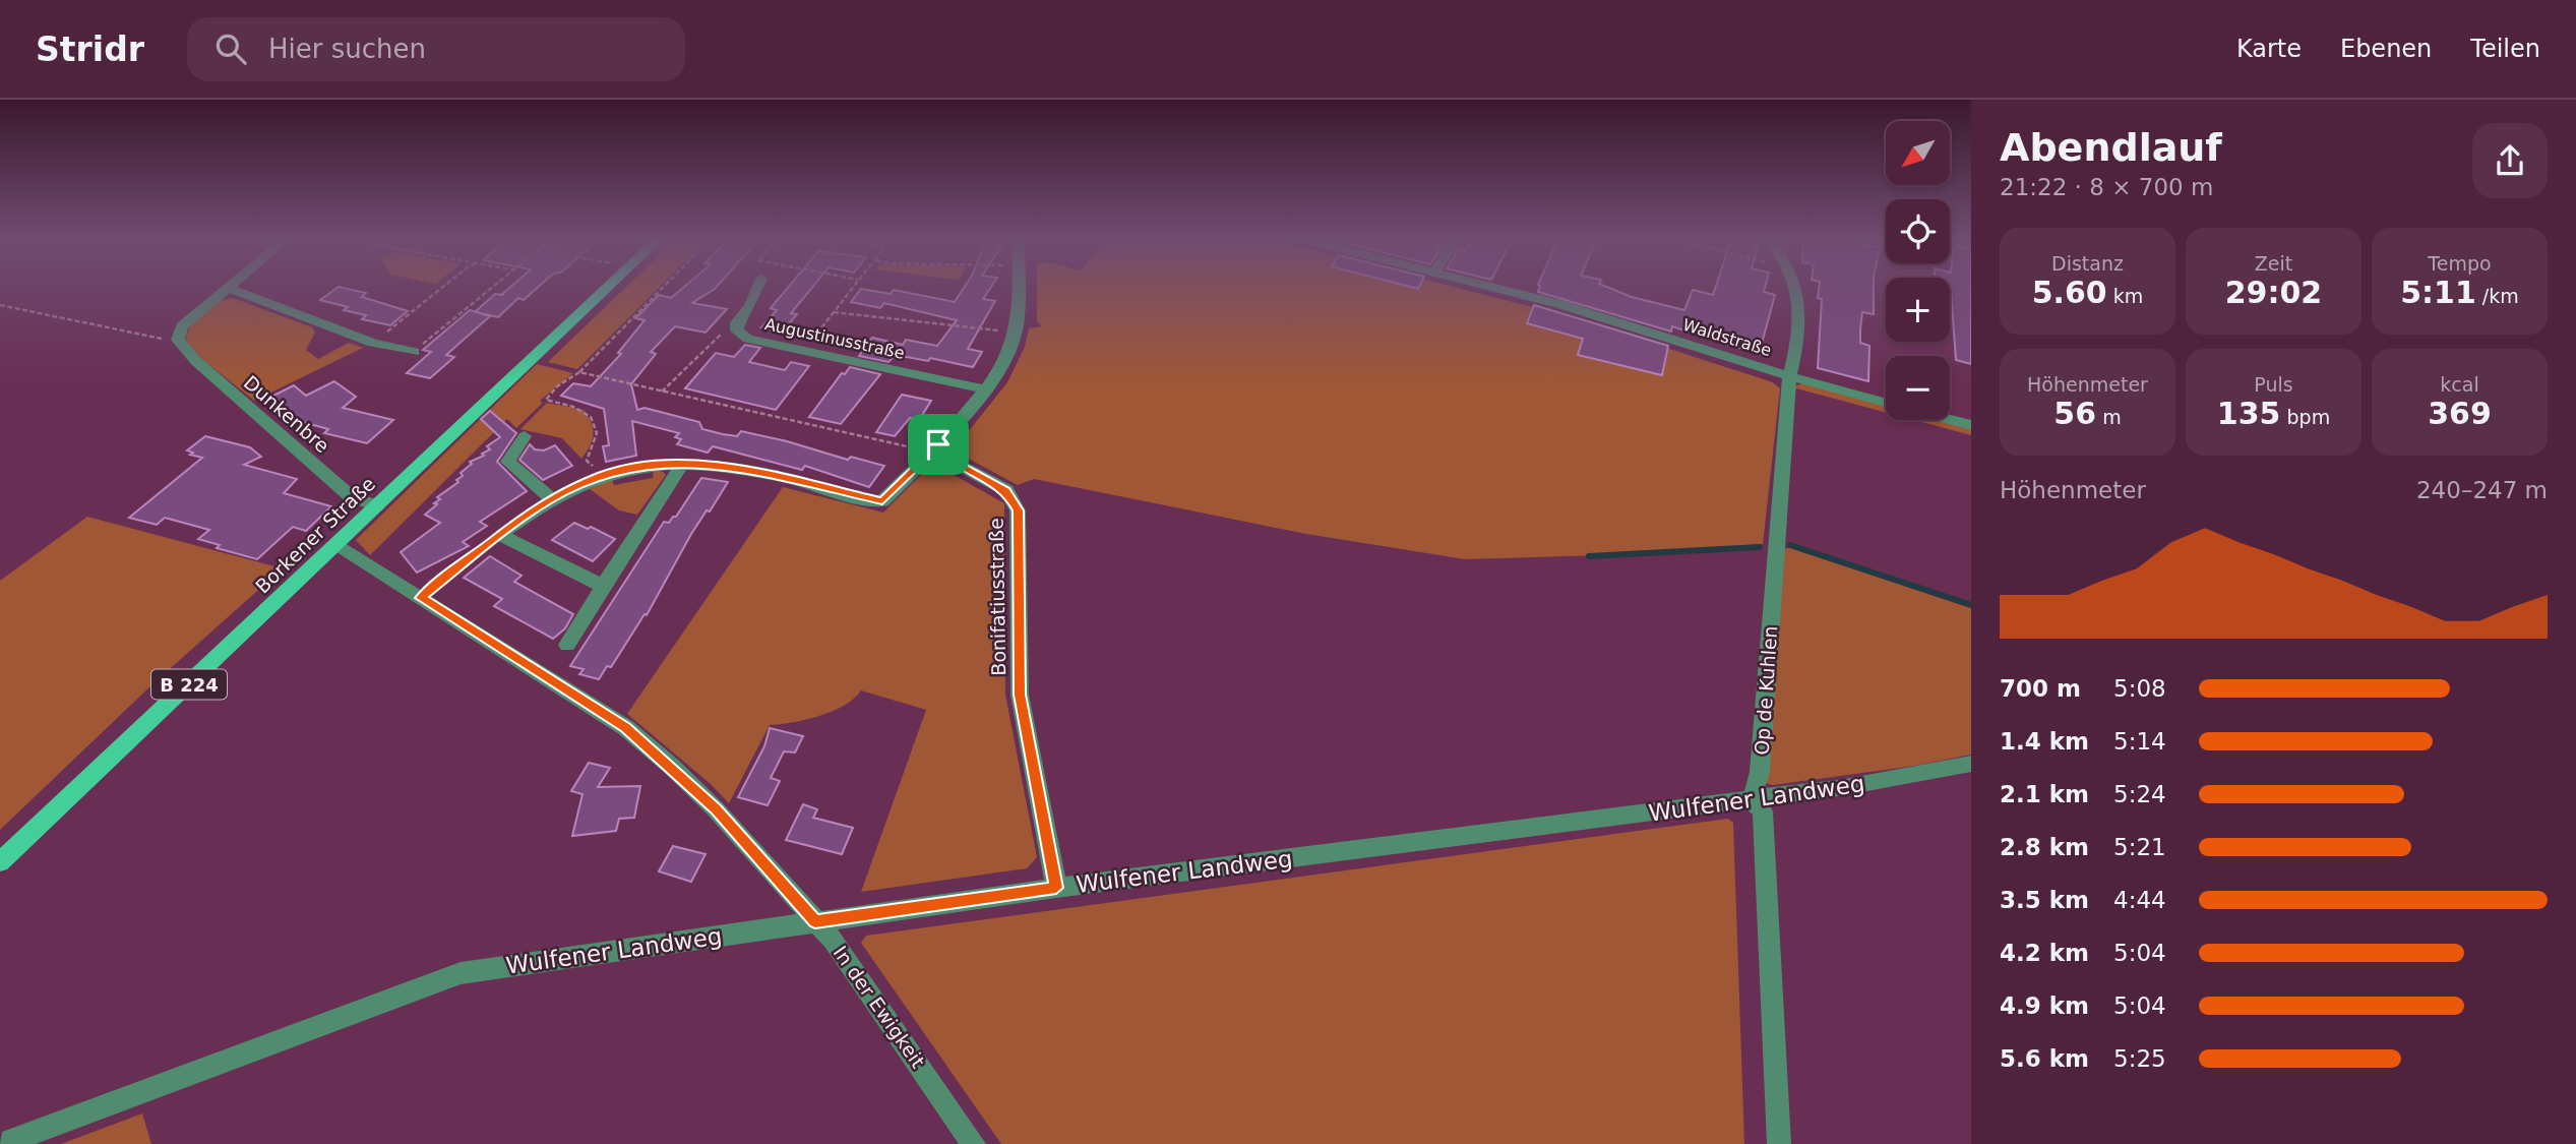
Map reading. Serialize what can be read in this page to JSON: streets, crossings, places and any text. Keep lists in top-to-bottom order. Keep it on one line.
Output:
{"streets":{"main road":["Borkener Straße","B 224"],"street":["Waldstraße","Augustinusstraße","Dunkenbre","Bonifatiusstraße","Op de Kuhlen","Wulfener Landweg","In der Ewigkeit"]},"crossings":[["Waldstraße","Op de Kuhlen"],["Dunkenbre","Borkener Straße"],["Borkener Straße","In der Ewigkeit"],["Bonifatiusstraße","Wulfener Landweg"],["Op de Kuhlen","Wulfener Landweg"],["Wulfener Landweg","In der Ewigkeit"]],"north":"bottom left","page":{"header":"Stridr","search":"Hier suchen","nav":["Karte","Ebenen","Teilen"],"heading":["Abendlauf","21:22 · 8 × 700 m"],"map_buttons":["+","−"],"stats":[["Distanz","5.60 km"],["Zeit","29:02"],["Tempo","5:11 /km"],["Höhenmeter","56 m"],["Puls","135 bpm"],["kcal","369"]],"chart":["Höhenmeter","240–247 m"],"list":[{"name":"700 m","note":"5:08"},{"name":"1.4 km","note":"5:14"},{"name":"2.1 km","note":"5:24"},{"name":"2.8 km","note":"5:21"},{"name":"3.5 km","note":"4:44"},{"name":"4.2 km","note":"5:04"},{"name":"4.9 km","note":"5:04"},{"name":"5.6 km","note":"5:25"}]}}
